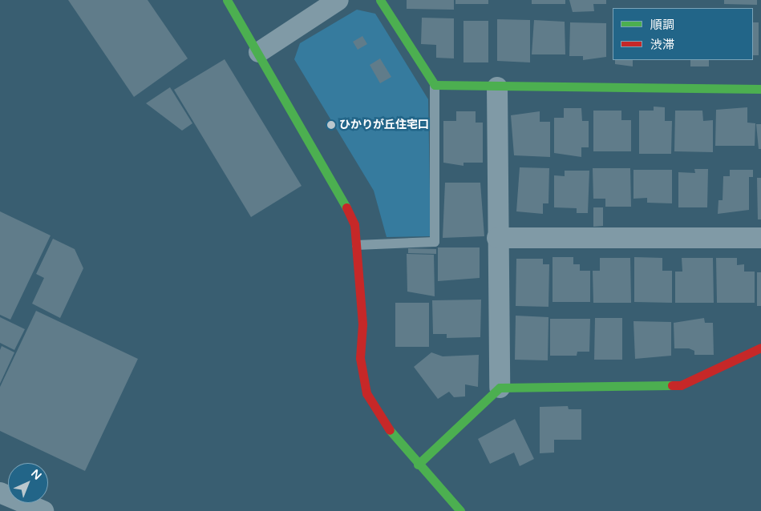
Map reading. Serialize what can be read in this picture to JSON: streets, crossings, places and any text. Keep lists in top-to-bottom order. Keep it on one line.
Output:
{"places":["ひかりが丘住宅口"],"legend":["順調","渋滞"],"north":"top right"}
